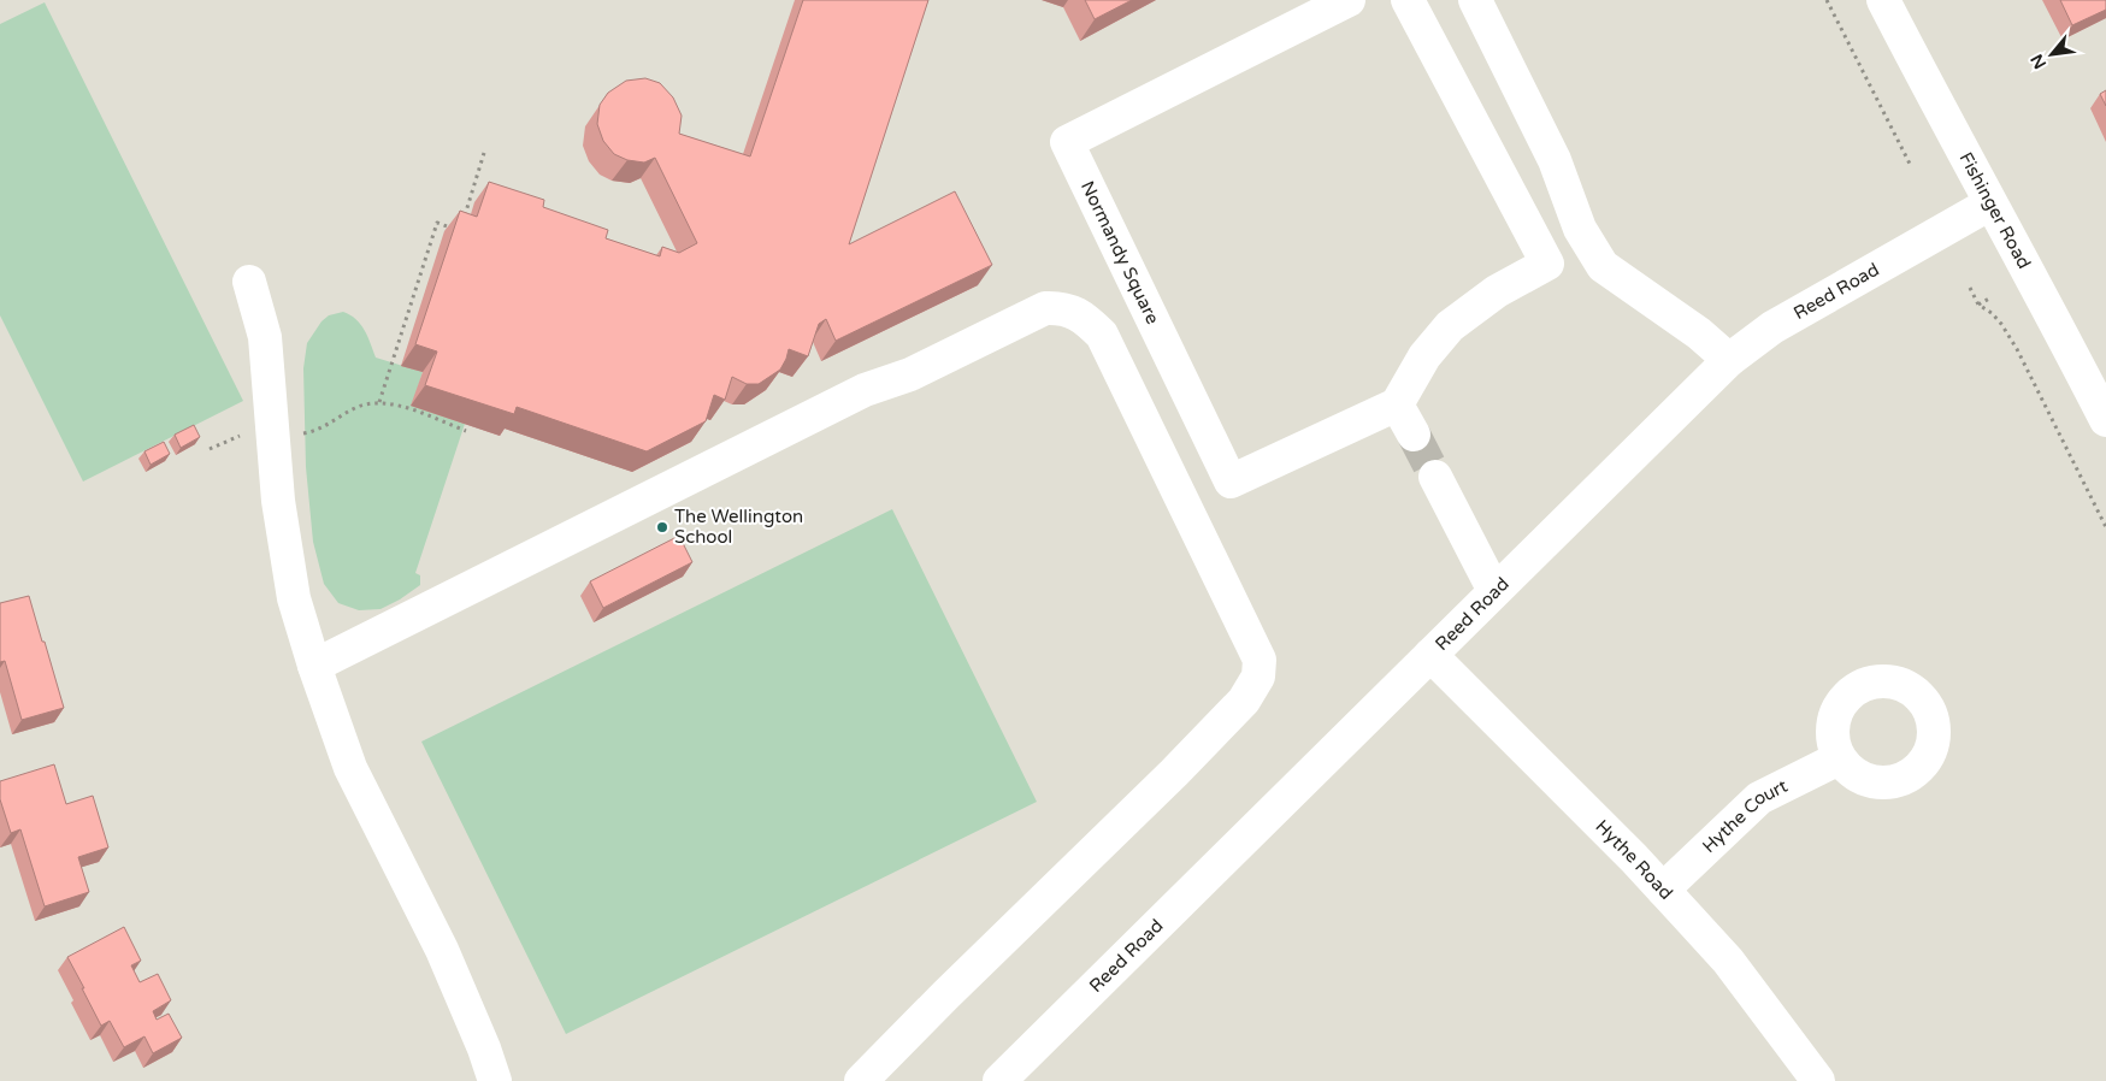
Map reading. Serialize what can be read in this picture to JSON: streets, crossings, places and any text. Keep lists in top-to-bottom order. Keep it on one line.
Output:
{"streets":{"main road":["Fishinger Road","Normandy Square","Reed Road","Hythe Court","Hythe Road"]},"crossings":[["Fishinger Road","Reed Road"],["Reed Road","Hythe Road"],["Hythe Court","Hythe Road"]],"places":["The Wellington School"],"north":"bottom left"}
